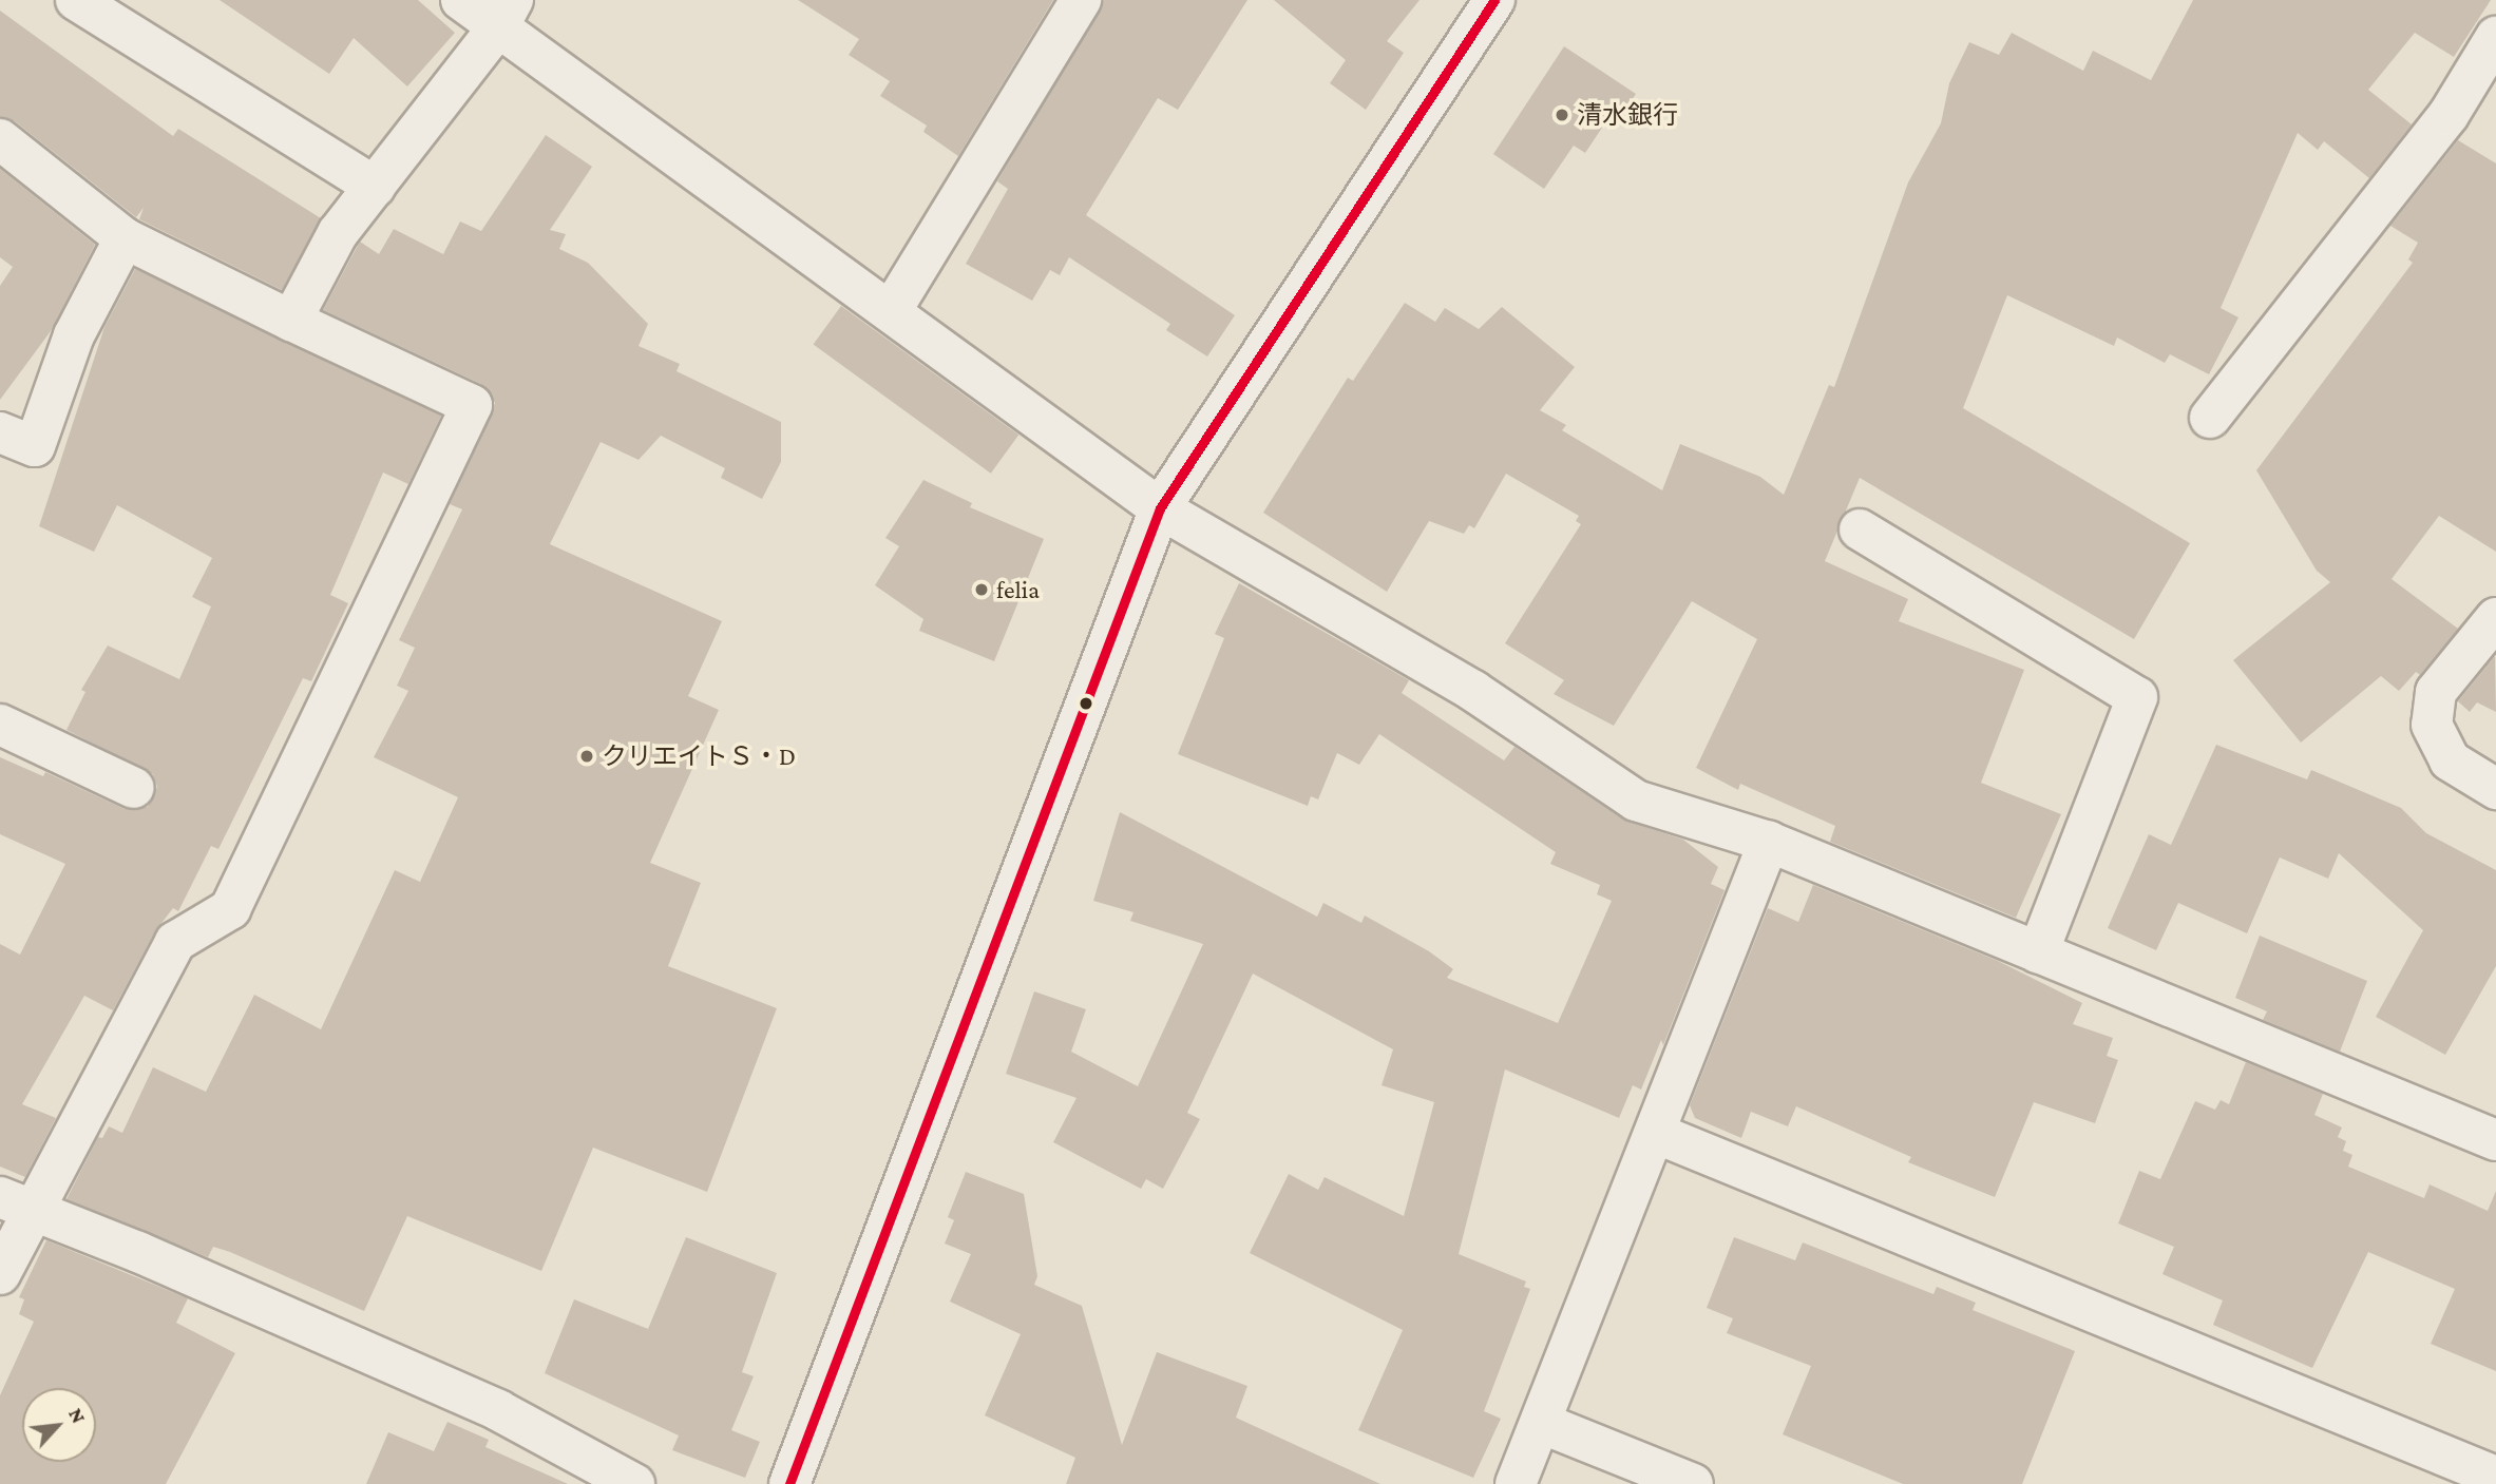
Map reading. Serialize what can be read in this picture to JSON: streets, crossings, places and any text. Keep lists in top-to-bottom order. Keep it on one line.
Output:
{"places":["清水銀行","felia","クリエイトＳ・D"],"north":"top right"}
